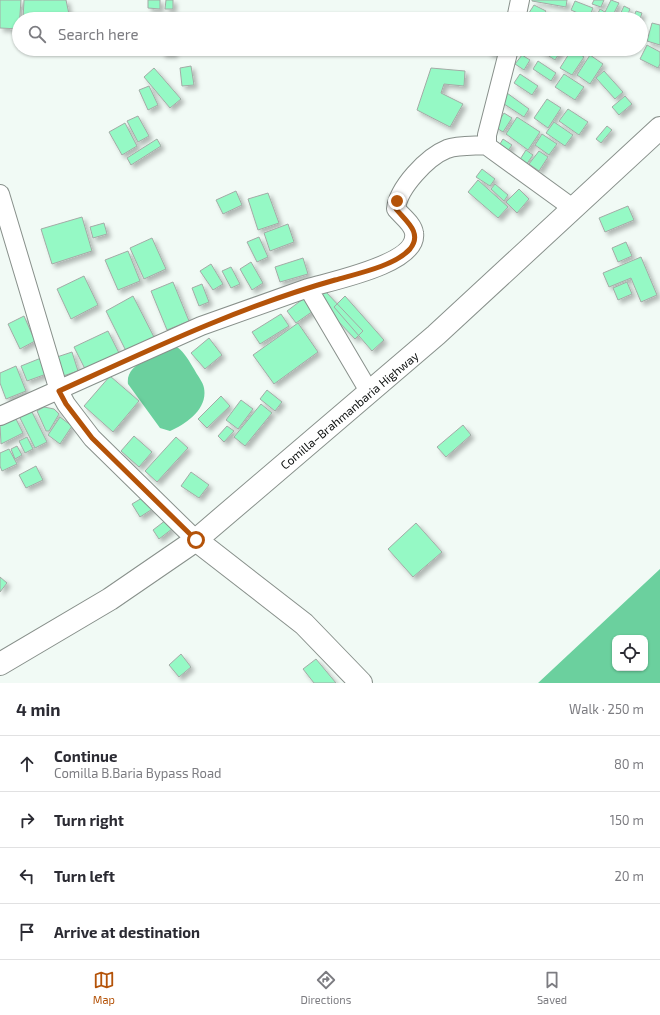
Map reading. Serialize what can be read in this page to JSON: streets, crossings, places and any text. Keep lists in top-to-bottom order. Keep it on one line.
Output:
{"streets":{"main road":["Comilla–Brahmanbaria Highway"]},"page":{"search":"Search here","heading":["4 min","Walk · 250 m"],"list":[["Continue","Comilla B.Baria Bypass Road","80 m"],["Turn right","150 m"],["Turn left","20 m"],"Arrive at destination"],"nav":["Map","Directions","Saved"]}}
